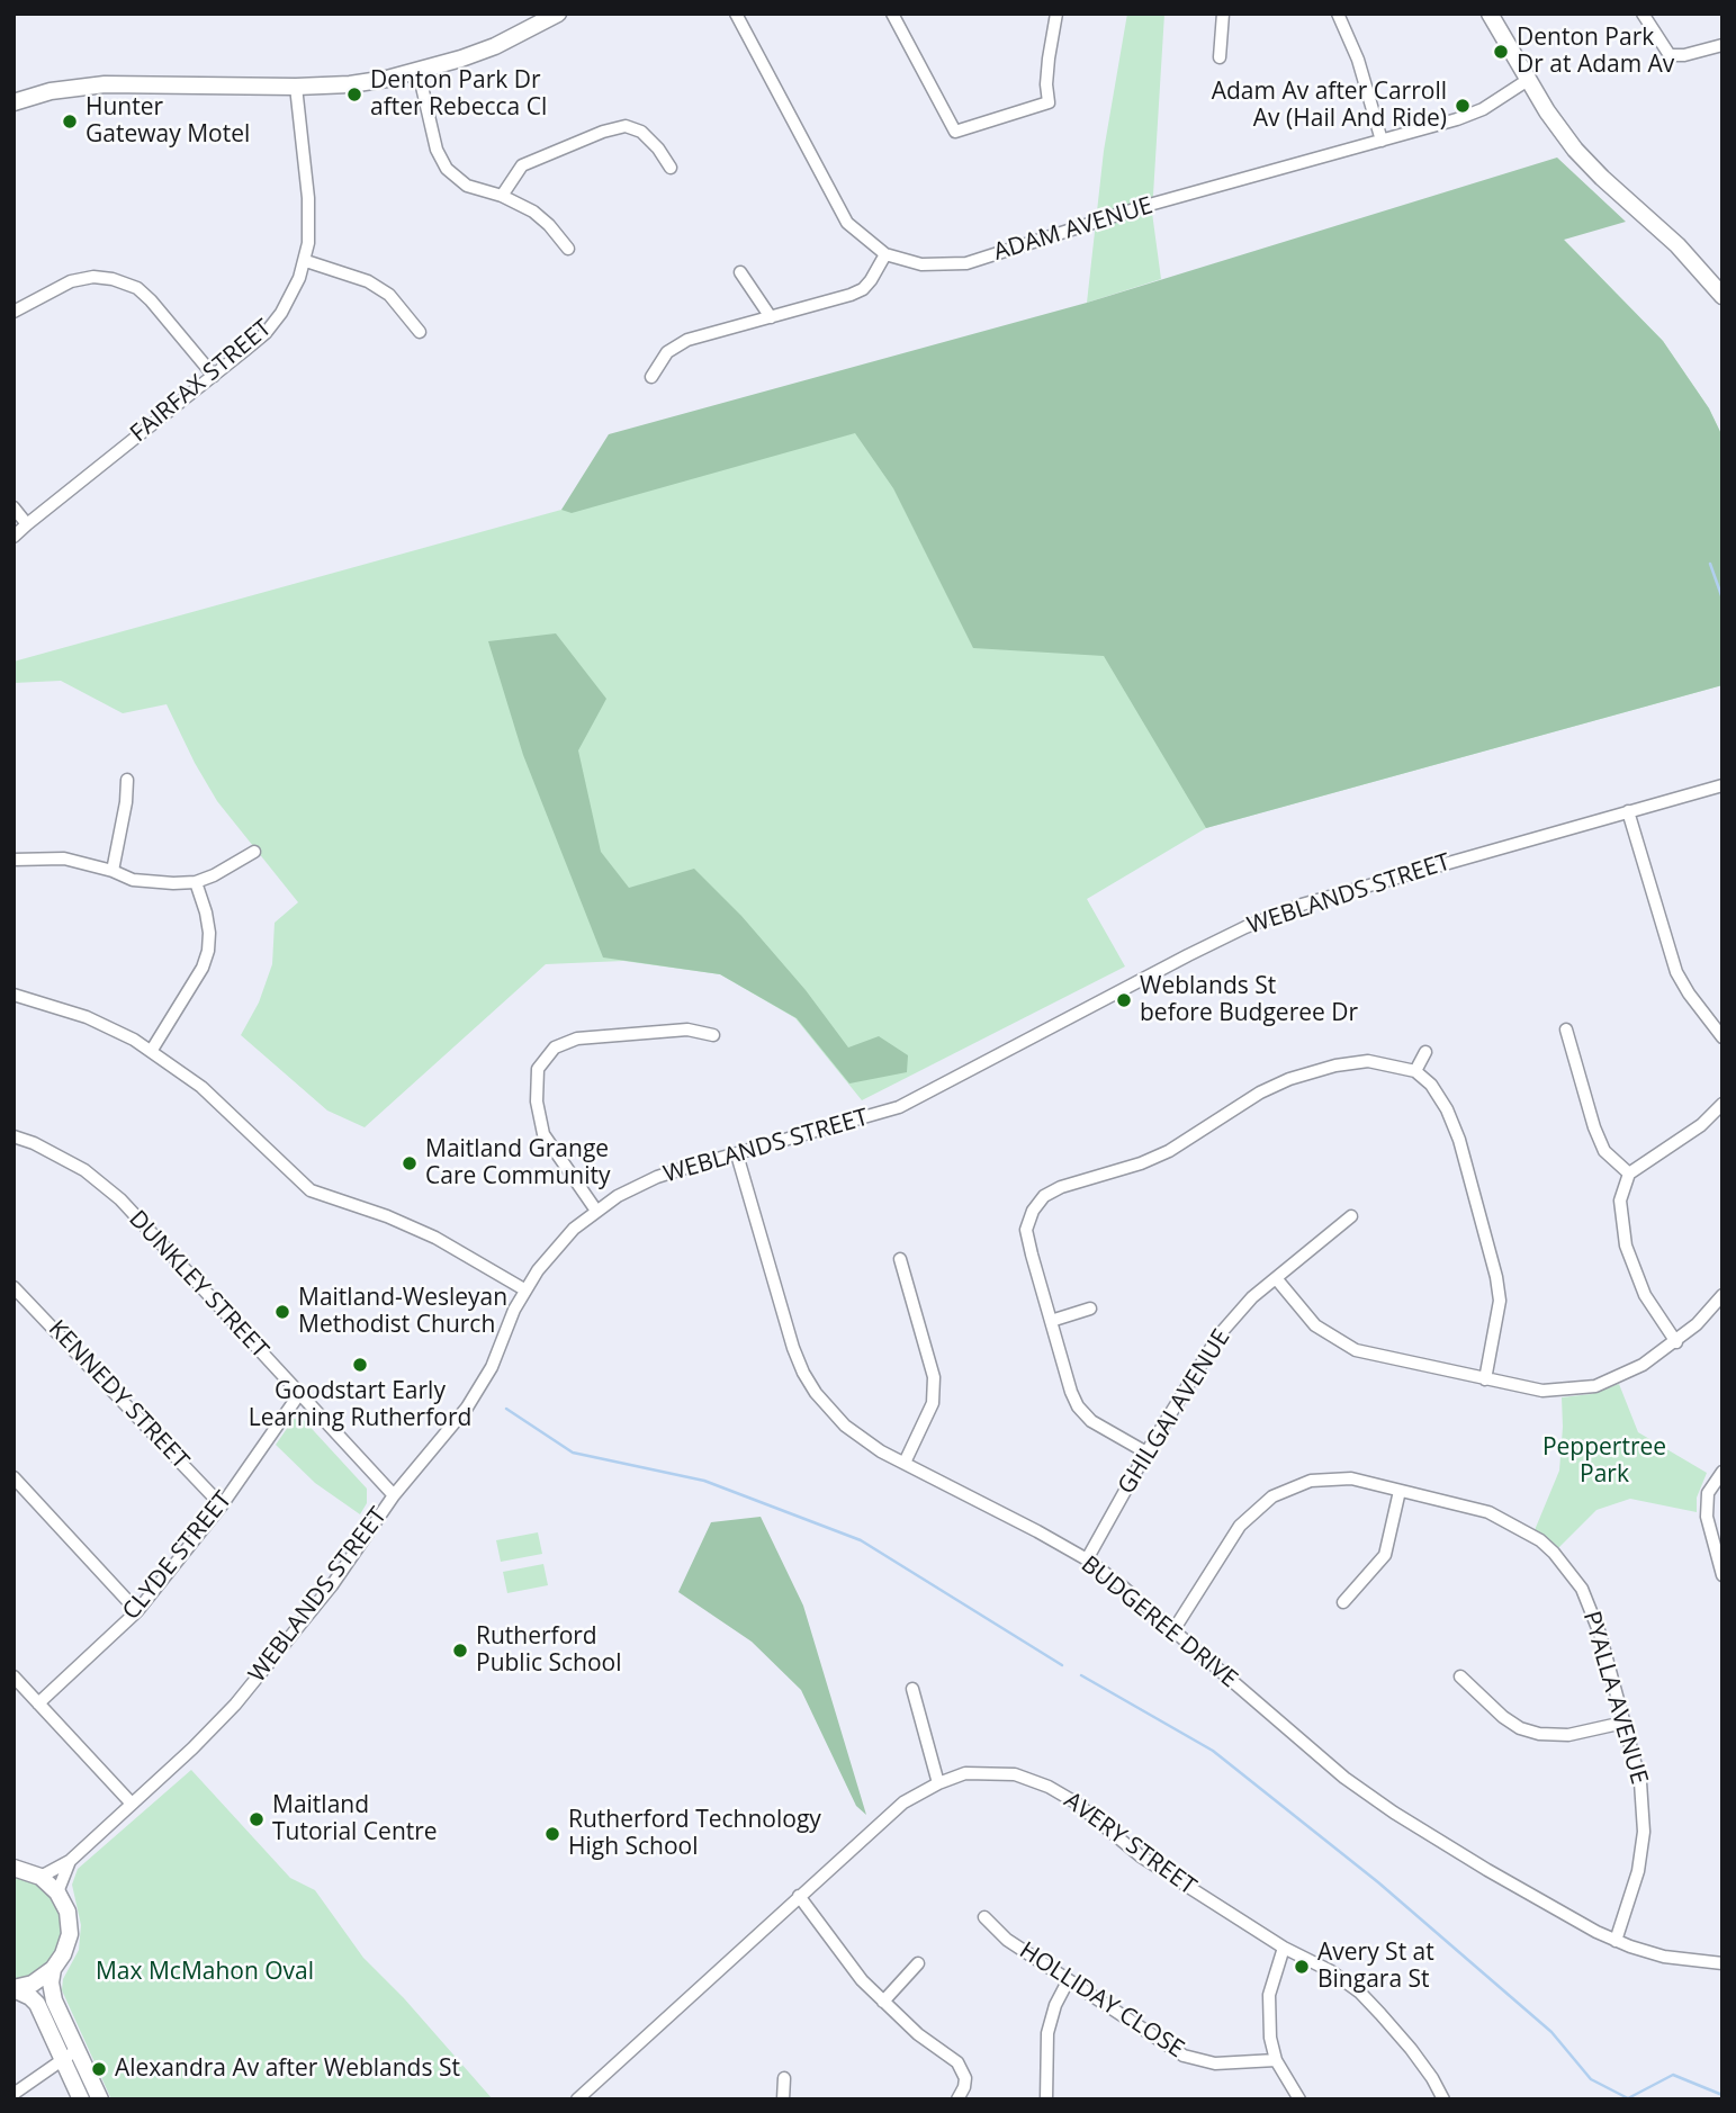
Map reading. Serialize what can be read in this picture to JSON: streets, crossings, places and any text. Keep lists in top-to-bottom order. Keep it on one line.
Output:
{"streets":{"street":["ADAM AVENUE","FAIRFAX STREET","WEBLANDS STREET","DUNKLEY STREET","KENNEDY STREET","GHILGAI AVENUE","CLYDE STREET","BUDGEREE DRIVE","PYALLA AVENUE","AVERY STREET","HOLLIDAY CLOSE"]},"crossings":[["WEBLANDS STREET","DUNKLEY STREET"],["WEBLANDS STREET","BUDGEREE DRIVE"],["DUNKLEY STREET","CLYDE STREET"],["KENNEDY STREET","CLYDE STREET"],["GHILGAI AVENUE","BUDGEREE DRIVE"],["BUDGEREE DRIVE","PYALLA AVENUE"]],"parks":["Peppertree Park","Max McMahon Oval"],"places":["Denton Park Dr at Adam Av","Denton Park Dr after Rebecca Cl","Adam Av after Carroll Av (Hail And Ride)","Hunter Gateway Motel","Weblands St before Budgeree Dr","Maitland Grange Care Community","Maitland-Wesleyan Methodist Church","Goodstart Early Learning Rutherford","Rutherford Public School","Maitland Tutorial Centre","Rutherford Technology High School","Avery St at Bingara St","Alexandra Av after Weblands St"]}
